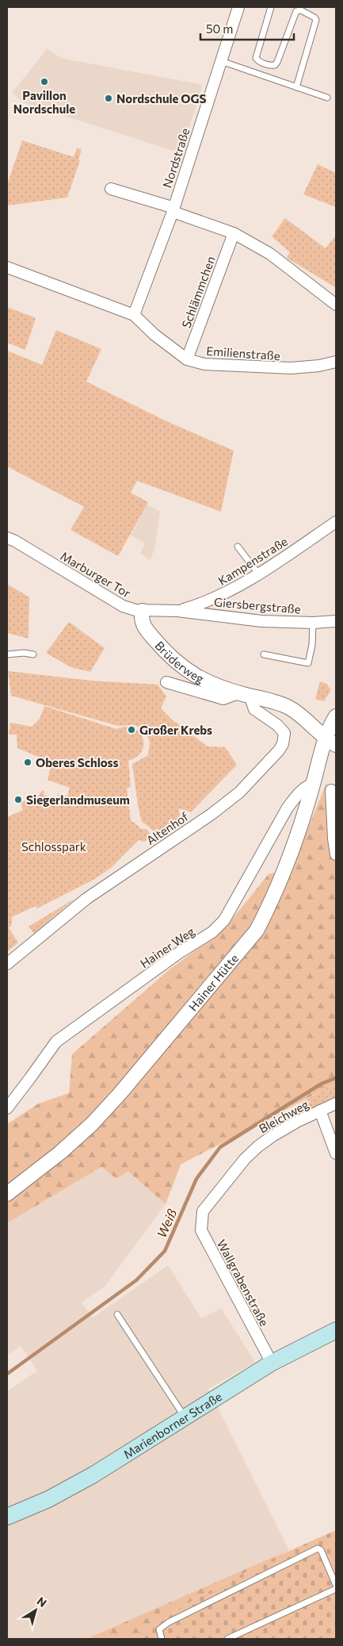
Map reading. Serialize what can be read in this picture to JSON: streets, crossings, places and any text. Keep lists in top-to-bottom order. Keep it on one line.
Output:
{"streets":{"main road":["Marienborner Straße"],"street":["Nordstraße","Schlämmchen","Emilienstraße","Kampenstraße","Marburger Tor","Giersbergstraße","Brüderweg","Altenhof","Hainer Weg","Hainer Hütte","Bleichweg","Wallgrabenstraße"]},"crossings":[["Nordstraße","Emilienstraße"],["Schlämmchen","Emilienstraße"],["Kampenstraße","Marburger Tor"],["Kampenstraße","Giersbergstraße"],["Marburger Tor","Giersbergstraße"],["Marburger Tor","Brüderweg"],["Brüderweg","Altenhof"],["Brüderweg","Hainer Hütte"],["Hainer Weg","Hainer Hütte"],["Bleichweg","Wallgrabenstraße"],["Wallgrabenstraße","Marienborner Straße"]],"water":["Weiß"],"parks":["Schlosspark"],"places":["Pavillon Nordschule","Nordschule OGS","Großer Krebs","Oberes Schloss","Siegerlandmuseum"],"scale_bar":"50 m","north":"top right"}
